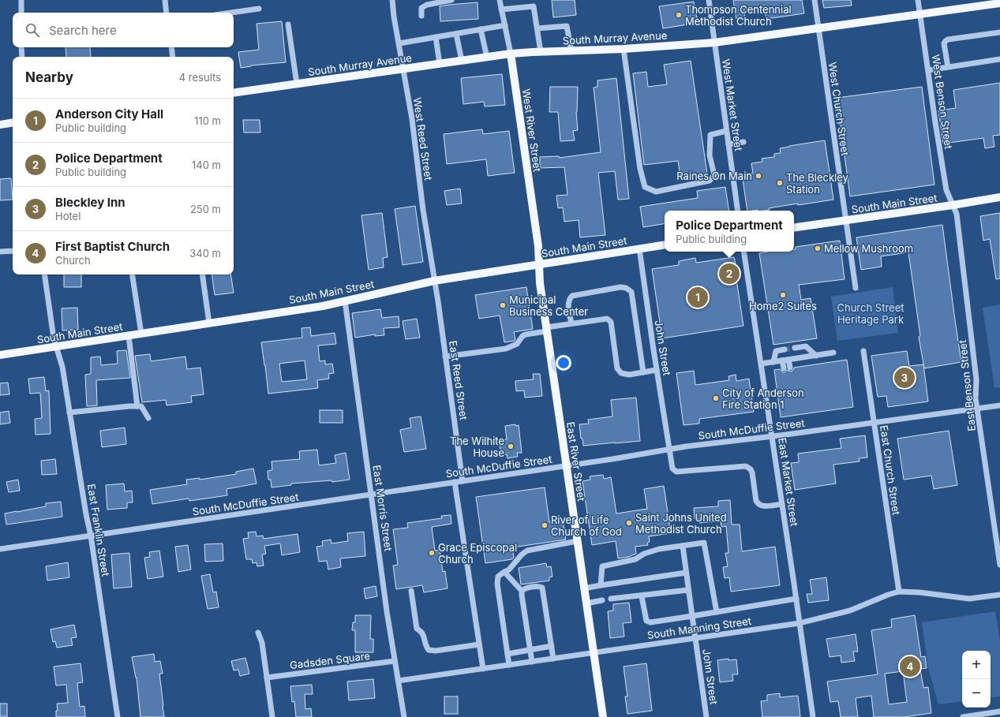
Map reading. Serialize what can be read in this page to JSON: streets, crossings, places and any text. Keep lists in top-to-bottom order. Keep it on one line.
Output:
{"streets":{"main road":["South Murray Avenue","West River Street","South Main Street","East River Street"],"street":["West Benson Street","West Market Street","West Church Street","West Reed Street","John Street","East Reed Street","East Benson Street","South McDuffie Street","East Church Street","East Market Street","East Morris Street","East Franklin Street","South Manning Street","Gadsden Square"]},"crossings":[["South Murray Avenue","West Benson Street"],["South Murray Avenue","West Market Street"],["South Murray Avenue","West Church Street"],["South Murray Avenue","West River Street"],["South Murray Avenue","West Reed Street"],["West Benson Street","South Main Street"],["West Benson Street","East Benson Street"],["West Church Street","South Main Street"],["West River Street","South Main Street"],["West River Street","East River Street"],["West Reed Street","South Main Street"],["West Reed Street","East Reed Street"],["South Main Street","John Street"],["South Main Street","East Reed Street"],["South Main Street","East Benson Street"],["South Main Street","East River Street"],["South Main Street","East Morris Street"],["South Main Street","East Franklin Street"],["John Street","South McDuffie Street"],["John Street","East Market Street"],["John Street","South Manning Street"],["East Reed Street","South McDuffie Street"],["East Benson Street","South McDuffie Street"],["South McDuffie Street","East River Street"],["South McDuffie Street","East Church Street"],["South McDuffie Street","East Market Street"],["South McDuffie Street","East Morris Street"],["South McDuffie Street","East Franklin Street"],["East River Street","South Manning Street"],["East Church Street","South Manning Street"],["East Market Street","South Manning Street"],["East Morris Street","South Manning Street"],["East Morris Street","Gadsden Square"]],"parks":["Church Street Heritage Park"],"places":["Thompson Centennial Methodist Church","Raines On Main","The Bleckley Station","Mellow Mushroom","Home2 Suites","Municipal Business Center","City of Anderson Fire Station 1","The Wilhite House","Saint Johns United Methodist Church","River of Life Church of God","Grace Episcopal Church"],"page":{"search":"Search here","heading":["Nearby","4 results"],"list":[{"mark":"1","name":"Anderson City Hall","note":"Public building","value":"110 m"},{"mark":"2","name":"Police Department","note":"Public building","value":"140 m"},{"mark":"3","name":"Bleckley Inn","note":"Hotel","value":"250 m"},{"mark":"4","name":"First Baptist Church","note":"Church","value":"340 m"}],"popup":["Police Department","Public building"],"pins":["2","1","3","4"],"map_buttons":["+","−"]}}
